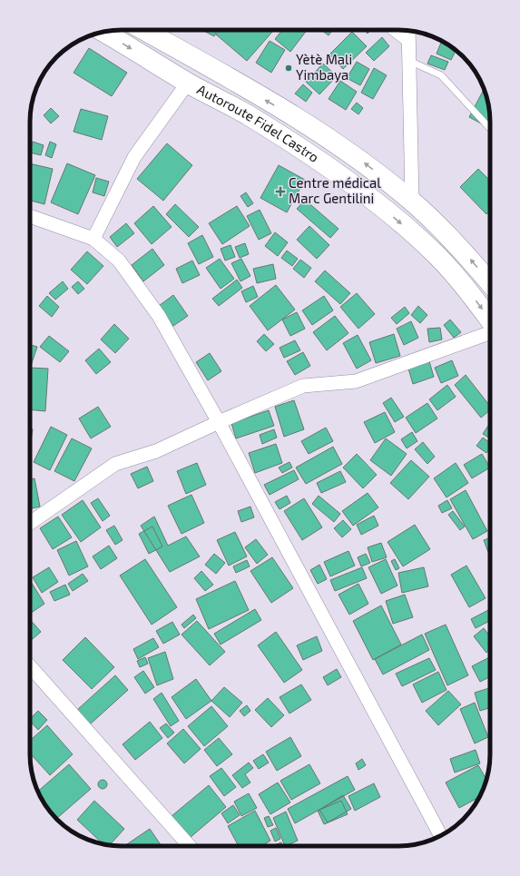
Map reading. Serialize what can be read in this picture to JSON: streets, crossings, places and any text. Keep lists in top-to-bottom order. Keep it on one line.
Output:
{"streets":{"highway":["Autoroute Fidel Castro"]},"places":{"other":["Yètè Mali Yimbaya"],"health":["Centre médical Marc Gentilini"]}}
